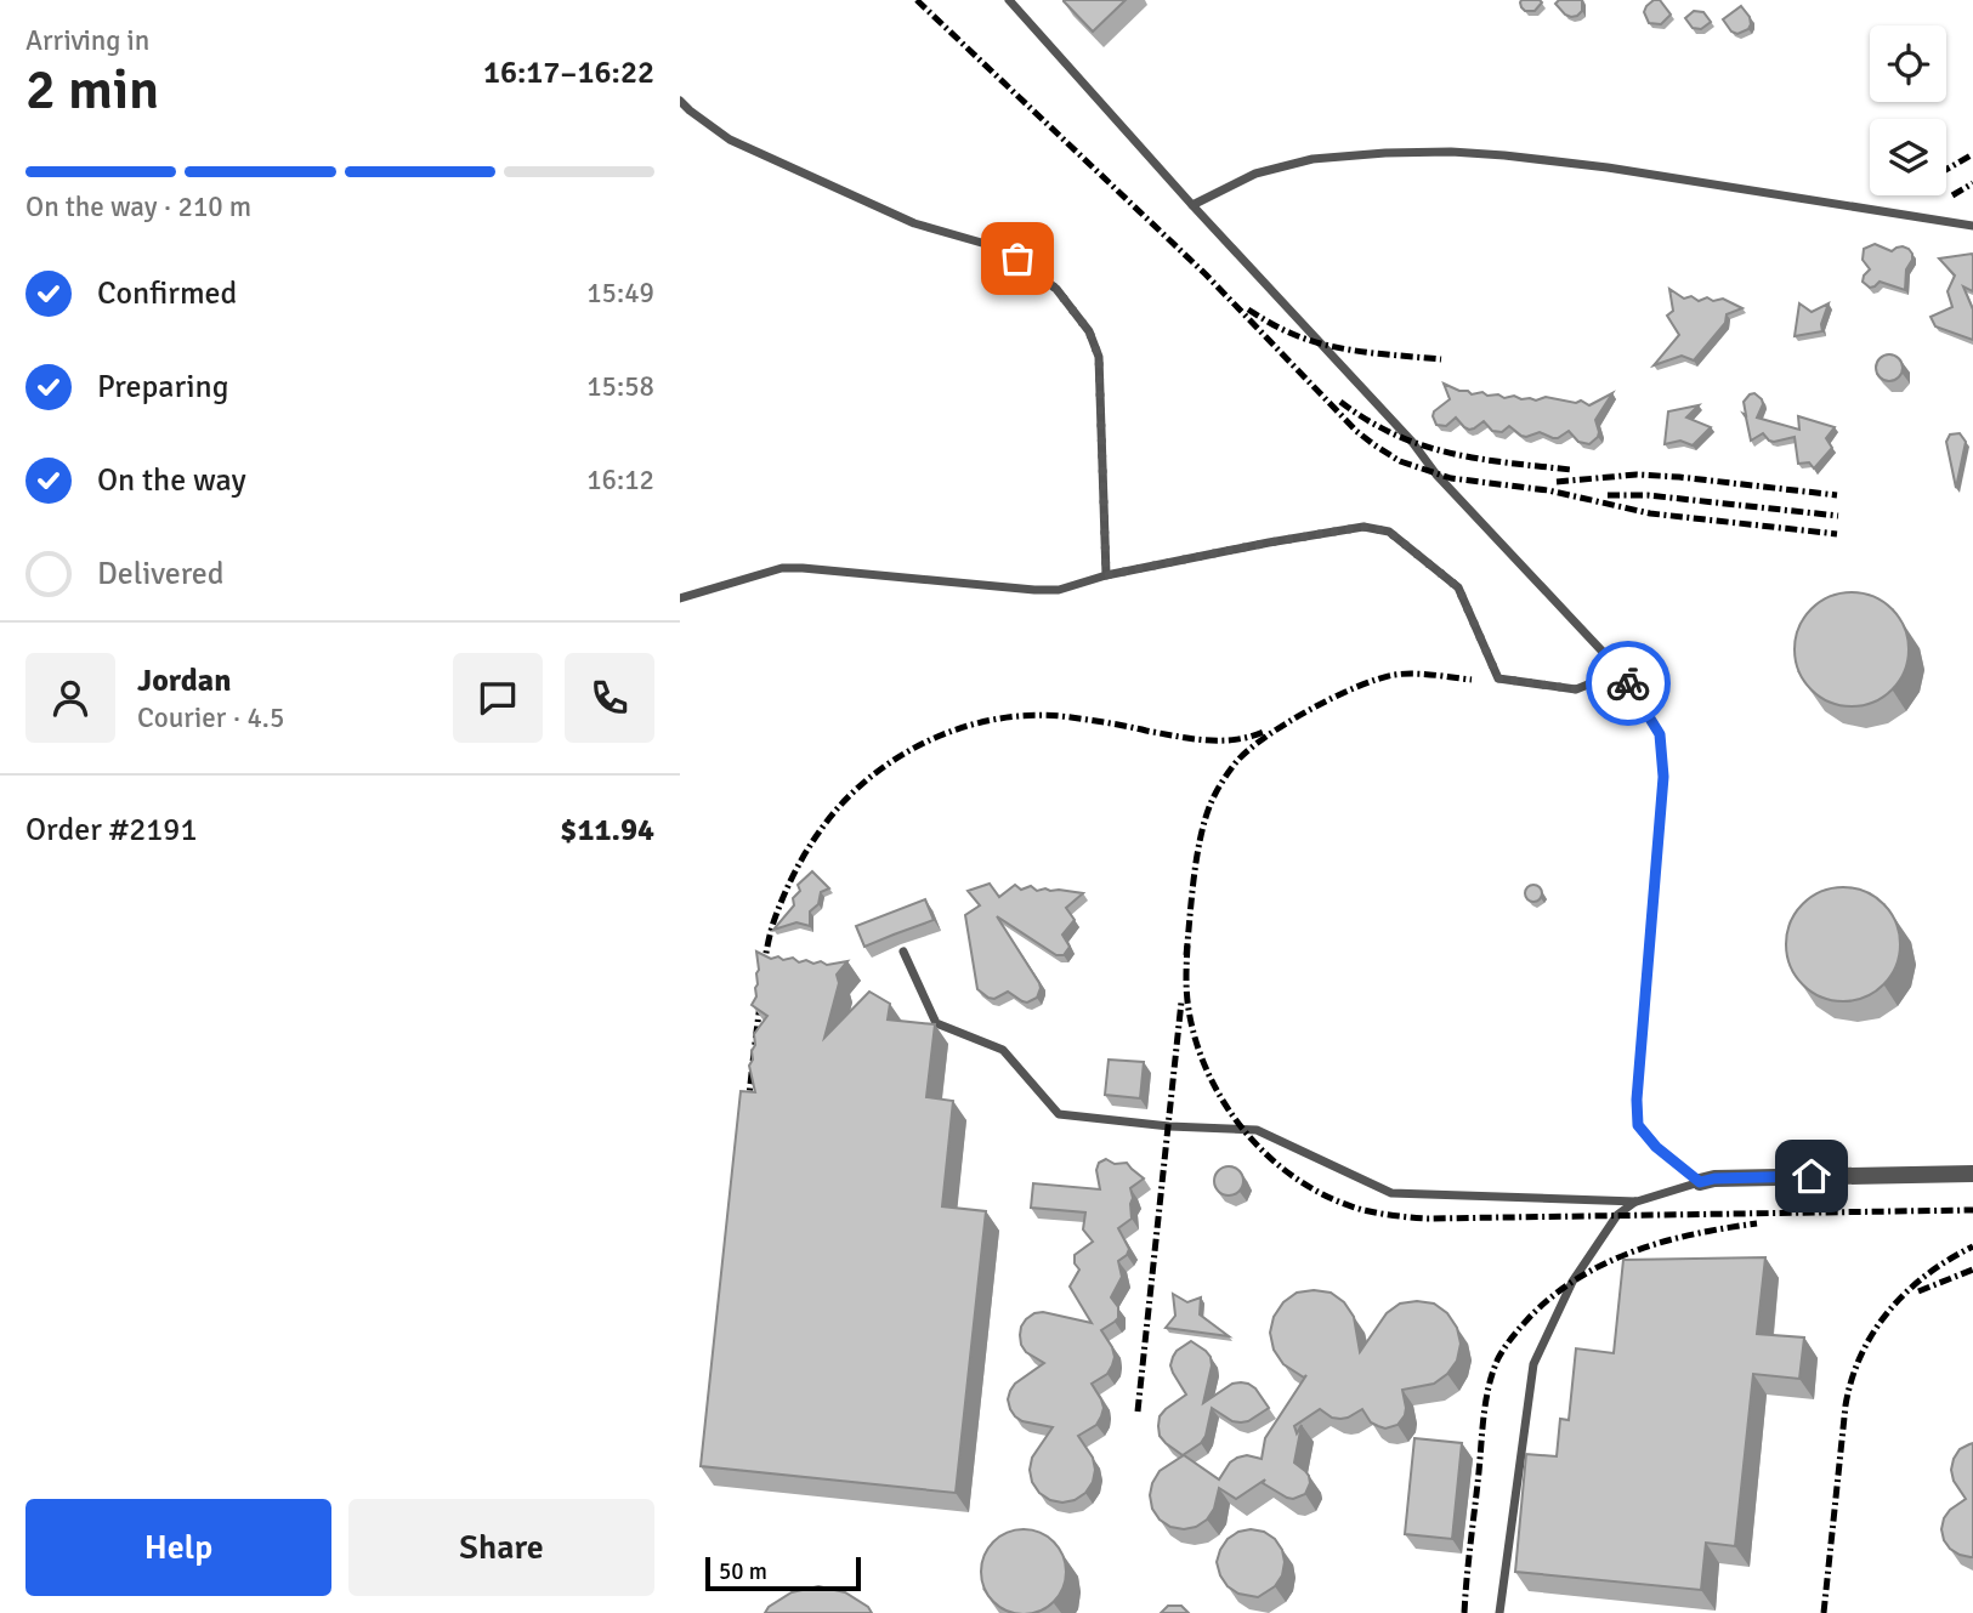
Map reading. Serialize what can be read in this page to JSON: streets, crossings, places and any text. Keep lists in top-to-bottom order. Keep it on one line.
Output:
{"scale_bar":"50 m","page":{"heading":["2 min","Arriving in","16:17–16:22"],"panel":["Jordan","Courier · 4.5","Order #2191","$11.94"],"bar":"On the way · 210 m","list":[["Confirmed","15:49"],["Preparing","15:58"],["On the way","16:12"],"Delivered"],"buttons":["Help","Share"],"scale":"50 m"}}
